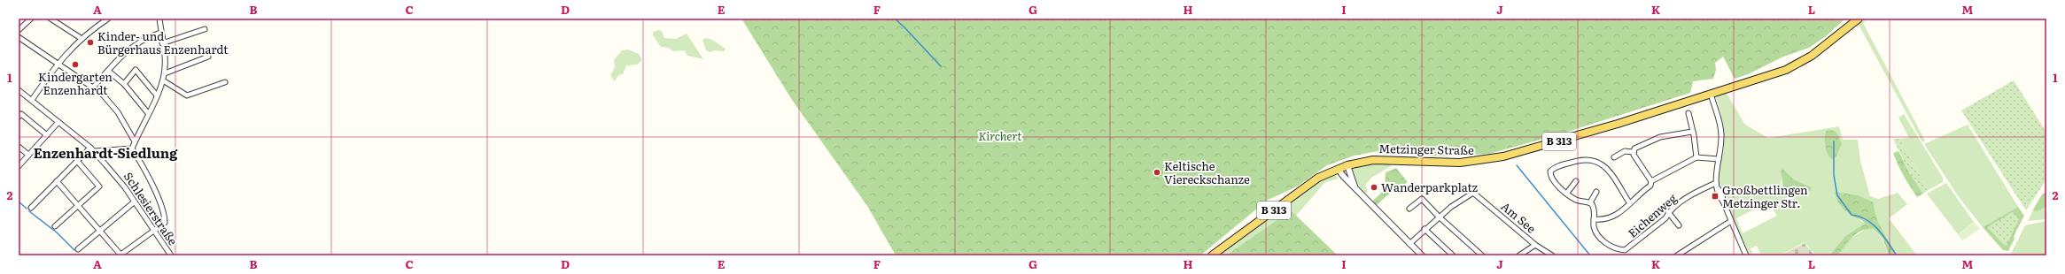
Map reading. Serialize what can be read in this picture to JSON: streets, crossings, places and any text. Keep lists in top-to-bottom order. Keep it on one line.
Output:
{"streets":{"main road":["B 313","Metzinger Straße"],"street":["Schlesierstraße","Eichenweg","Am See"]},"crossings":[["B 313","Metzinger Straße"]],"districts":["Enzenhardt-Siedlung"],"parks":["Kirchert"],"places":{"other":["Kinder- und Bürgerhaus Enzenhardt","Kindergarten Enzenhardt","Keltische Viereckschanze","Wanderparkplatz"],"transit":["Großbettlingen Metzinger Str."]},"grid":{"columns":["A","B","C","D","E","F","G","H","I","J","K","L","M"],"rows":["1","2"]}}
